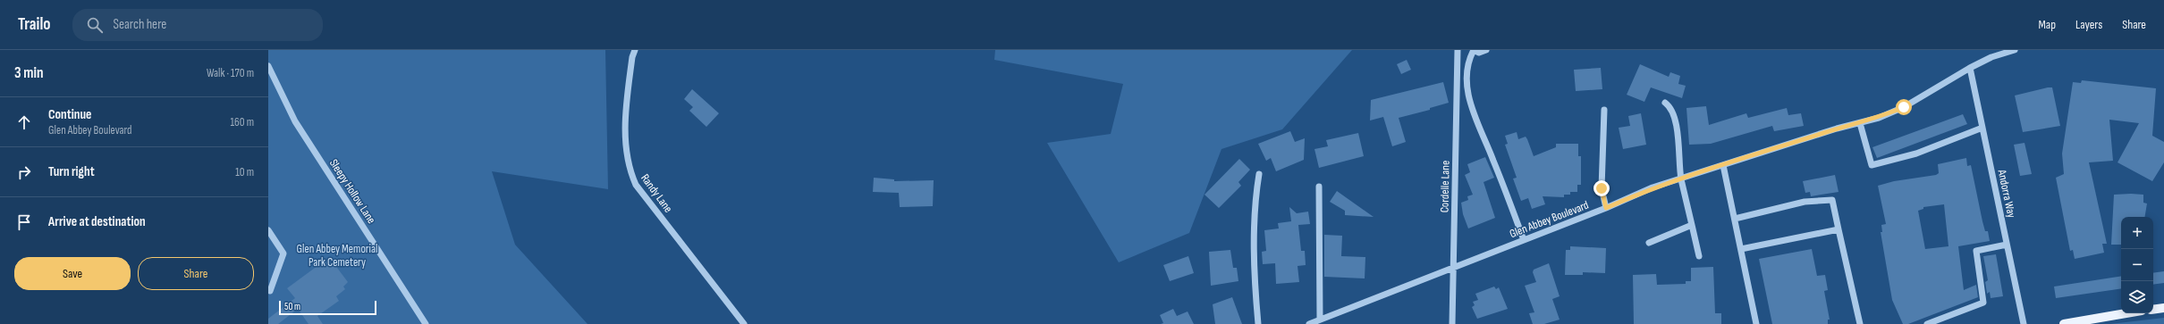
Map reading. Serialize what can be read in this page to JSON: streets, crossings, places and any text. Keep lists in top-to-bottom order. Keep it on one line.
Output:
{"streets":{"street":["Cordelle Lane","Sleepy Hollow Lane","Randy Lane","Andorra Way","Glen Abbey Boulevard"]},"crossings":[["Cordelle Lane","Glen Abbey Boulevard"],["Andorra Way","Glen Abbey Boulevard"]],"parks":["Glen Abbey Memorial Park Cemetery"],"scale_bar":"50 m","page":{"header":"Trailo","search":"Search here","nav":["Map","Layers","Share"],"heading":["3 min","Walk · 170 m"],"list":[["Continue","Glen Abbey Boulevard","160 m"],["Turn right","10 m"],"Arrive at destination"],"map_buttons":["+","−"],"buttons":["Save","Share"],"scale":"50 m"}}
